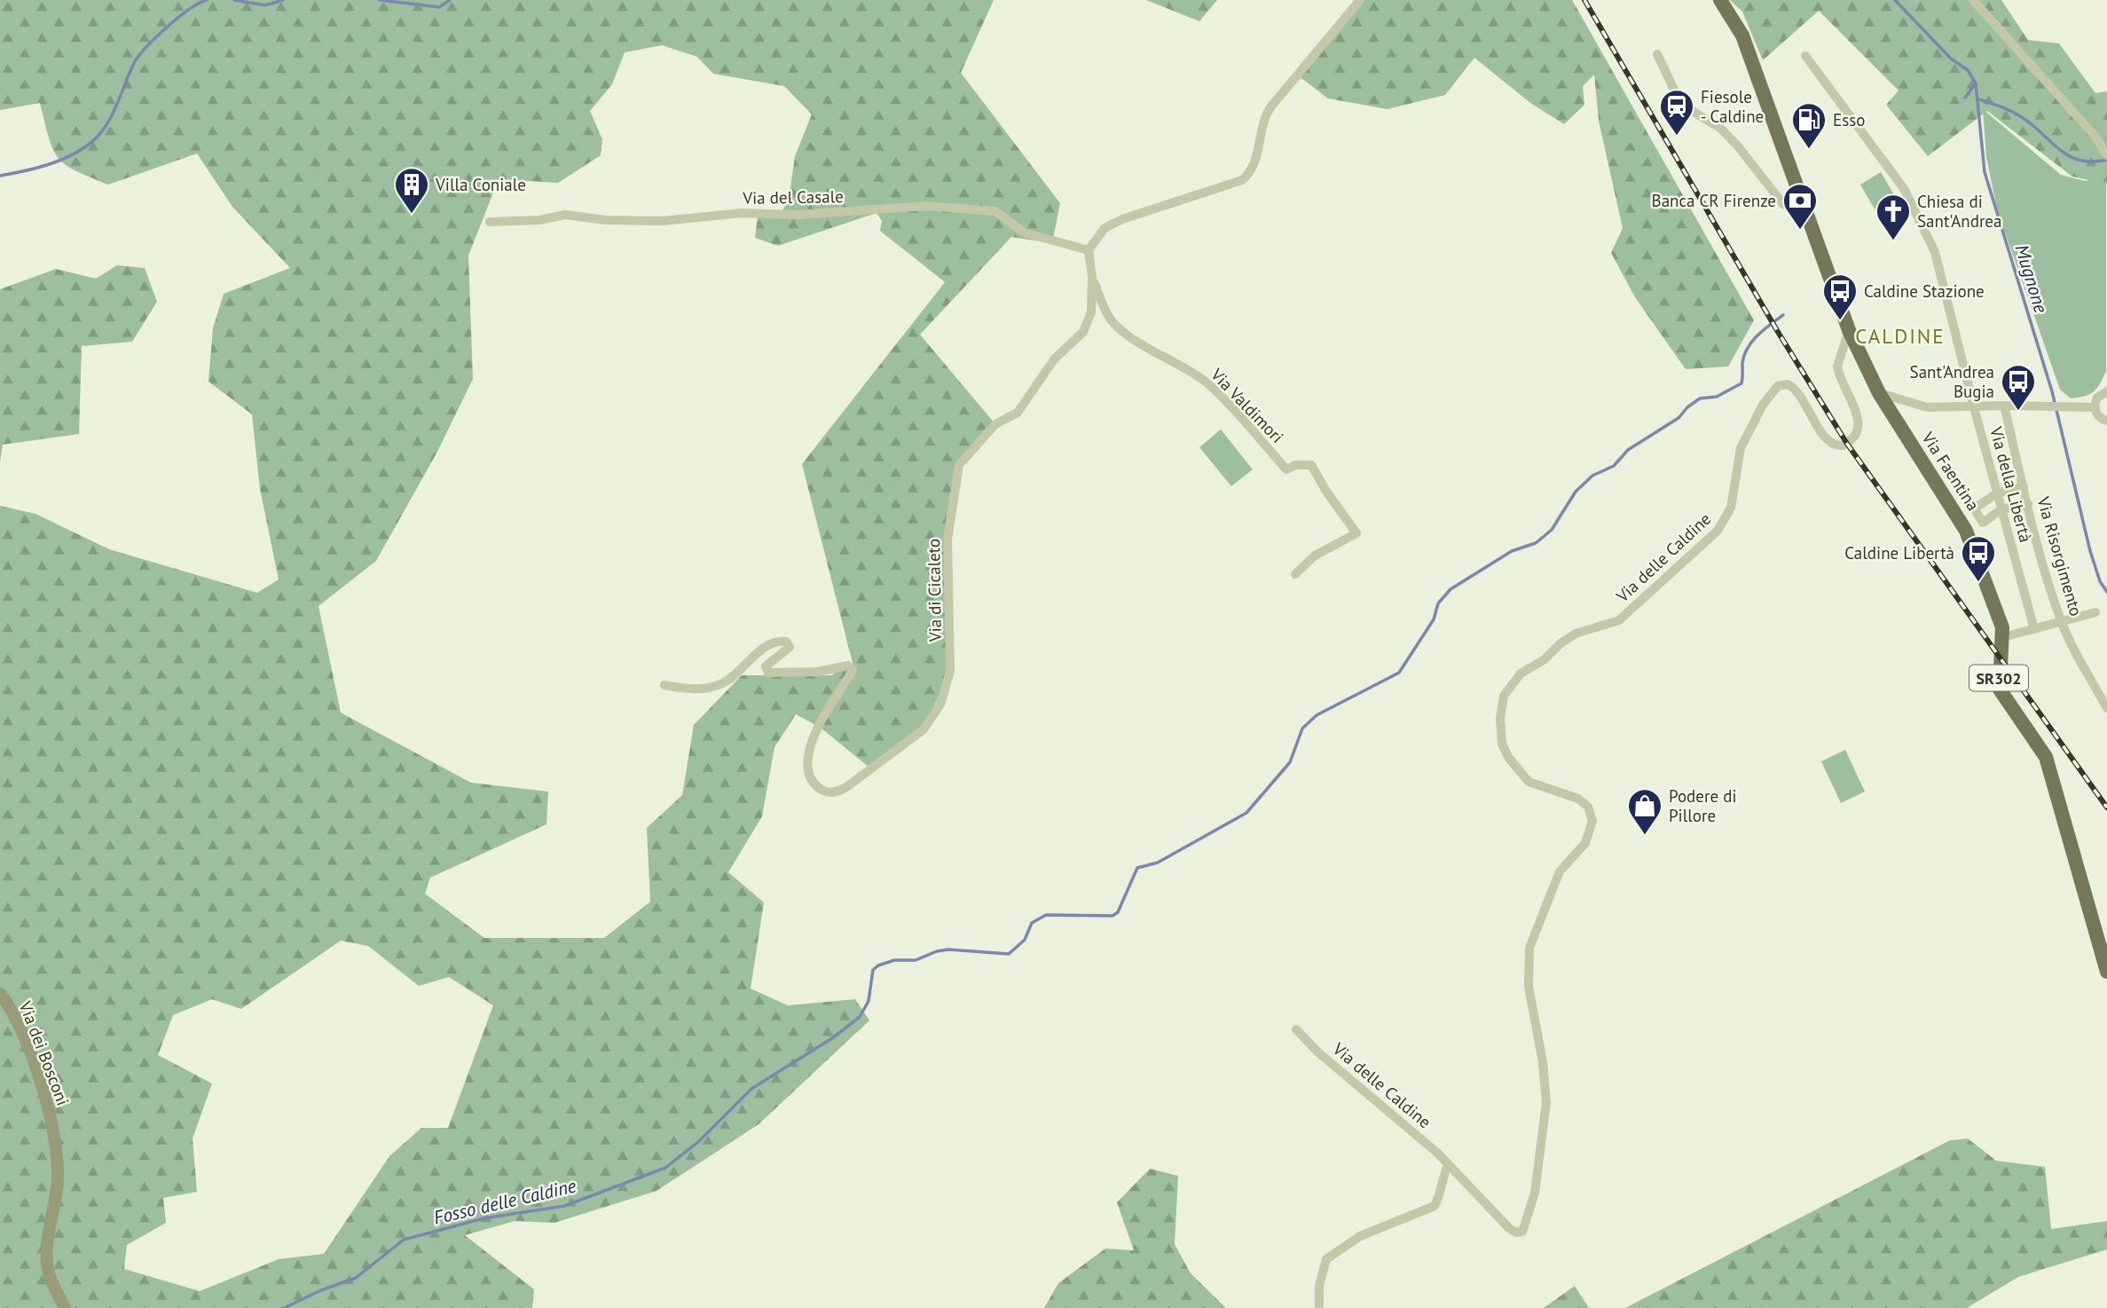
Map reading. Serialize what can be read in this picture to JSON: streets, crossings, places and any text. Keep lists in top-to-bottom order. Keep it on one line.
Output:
{"streets":{"main road":["Via Faentina","SR302","Via dei Bosconi"],"street":["Via del Casale","Via Valdimori","Via della Libertà","Via Risorgimento","Via delle Caldine","Via di Cicaleto"]},"crossings":[["Via del Casale","Via di Cicaleto"],["Via Valdimori","Via di Cicaleto"],["Via Faentina","Via delle Caldine"]],"districts":["CALDINE"],"water":["Mugnone","Fosso delle Caldine"],"places":{"station":["Fiesole - Caldine"],"fuel station":["Esso"],"building":["Villa Coniale"],"bank":["Banca CR Firenze"],"church":["Chiesa di Sant'Andrea"],"bus stop":["Caldine Stazione","Sant'Andrea Bugia","Caldine Libertà"],"shop":["Podere di Pillore"]}}
